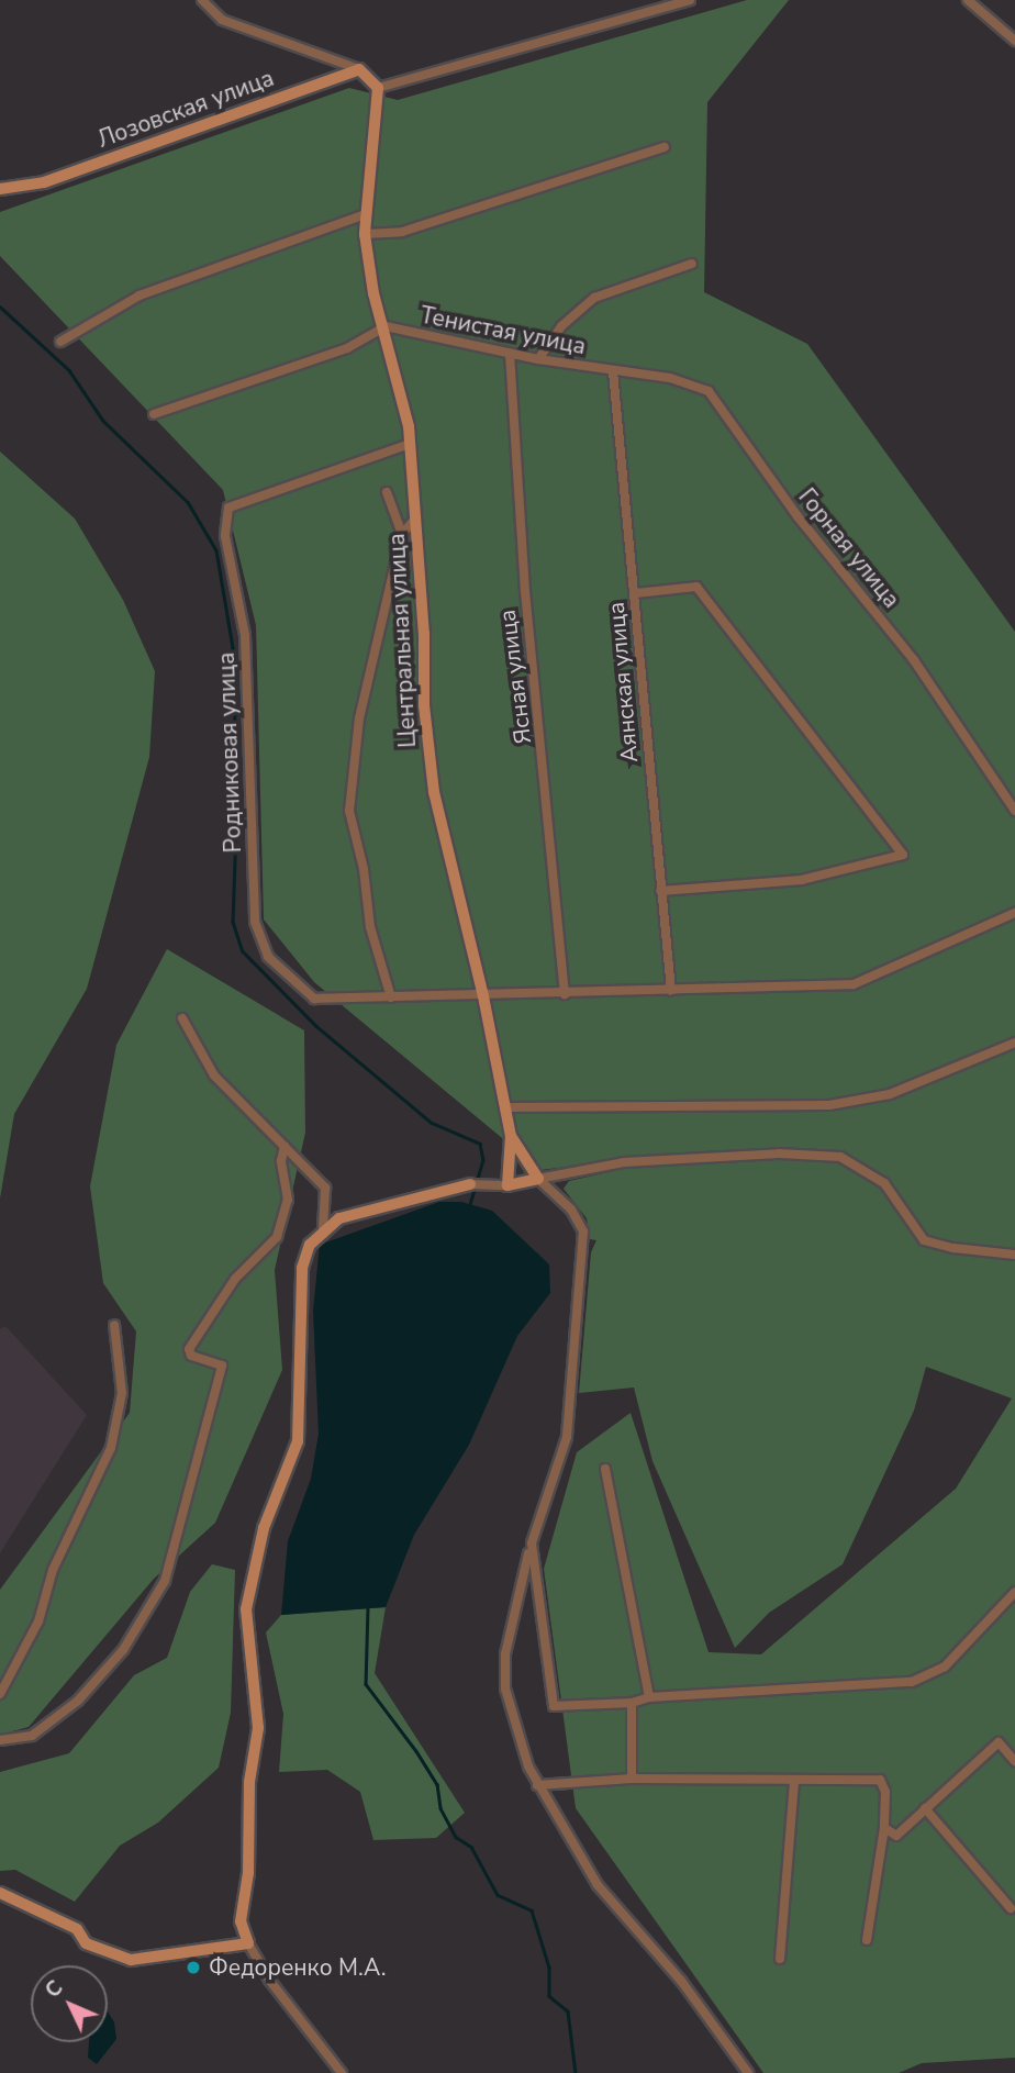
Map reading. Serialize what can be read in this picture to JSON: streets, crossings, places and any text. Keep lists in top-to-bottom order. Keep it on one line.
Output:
{"streets":{"main road":["Лозовская улица","Центральная улица"],"street":["Тенистая улица","Горная улица","Ясная улица","Аянская улица","Родниковая улица"]},"crossings":[["Тенистая улица","Горная улица"],["Тенистая улица","Центральная улица"],["Тенистая улица","Ясная улица"],["Тенистая улица","Аянская улица"],["Горная улица","Аянская улица"],["Центральная улица","Родниковая улица"],["Ясная улица","Родниковая улица"],["Аянская улица","Родниковая улица"]],"places":["Федоренко М.А."],"north":"top left"}
